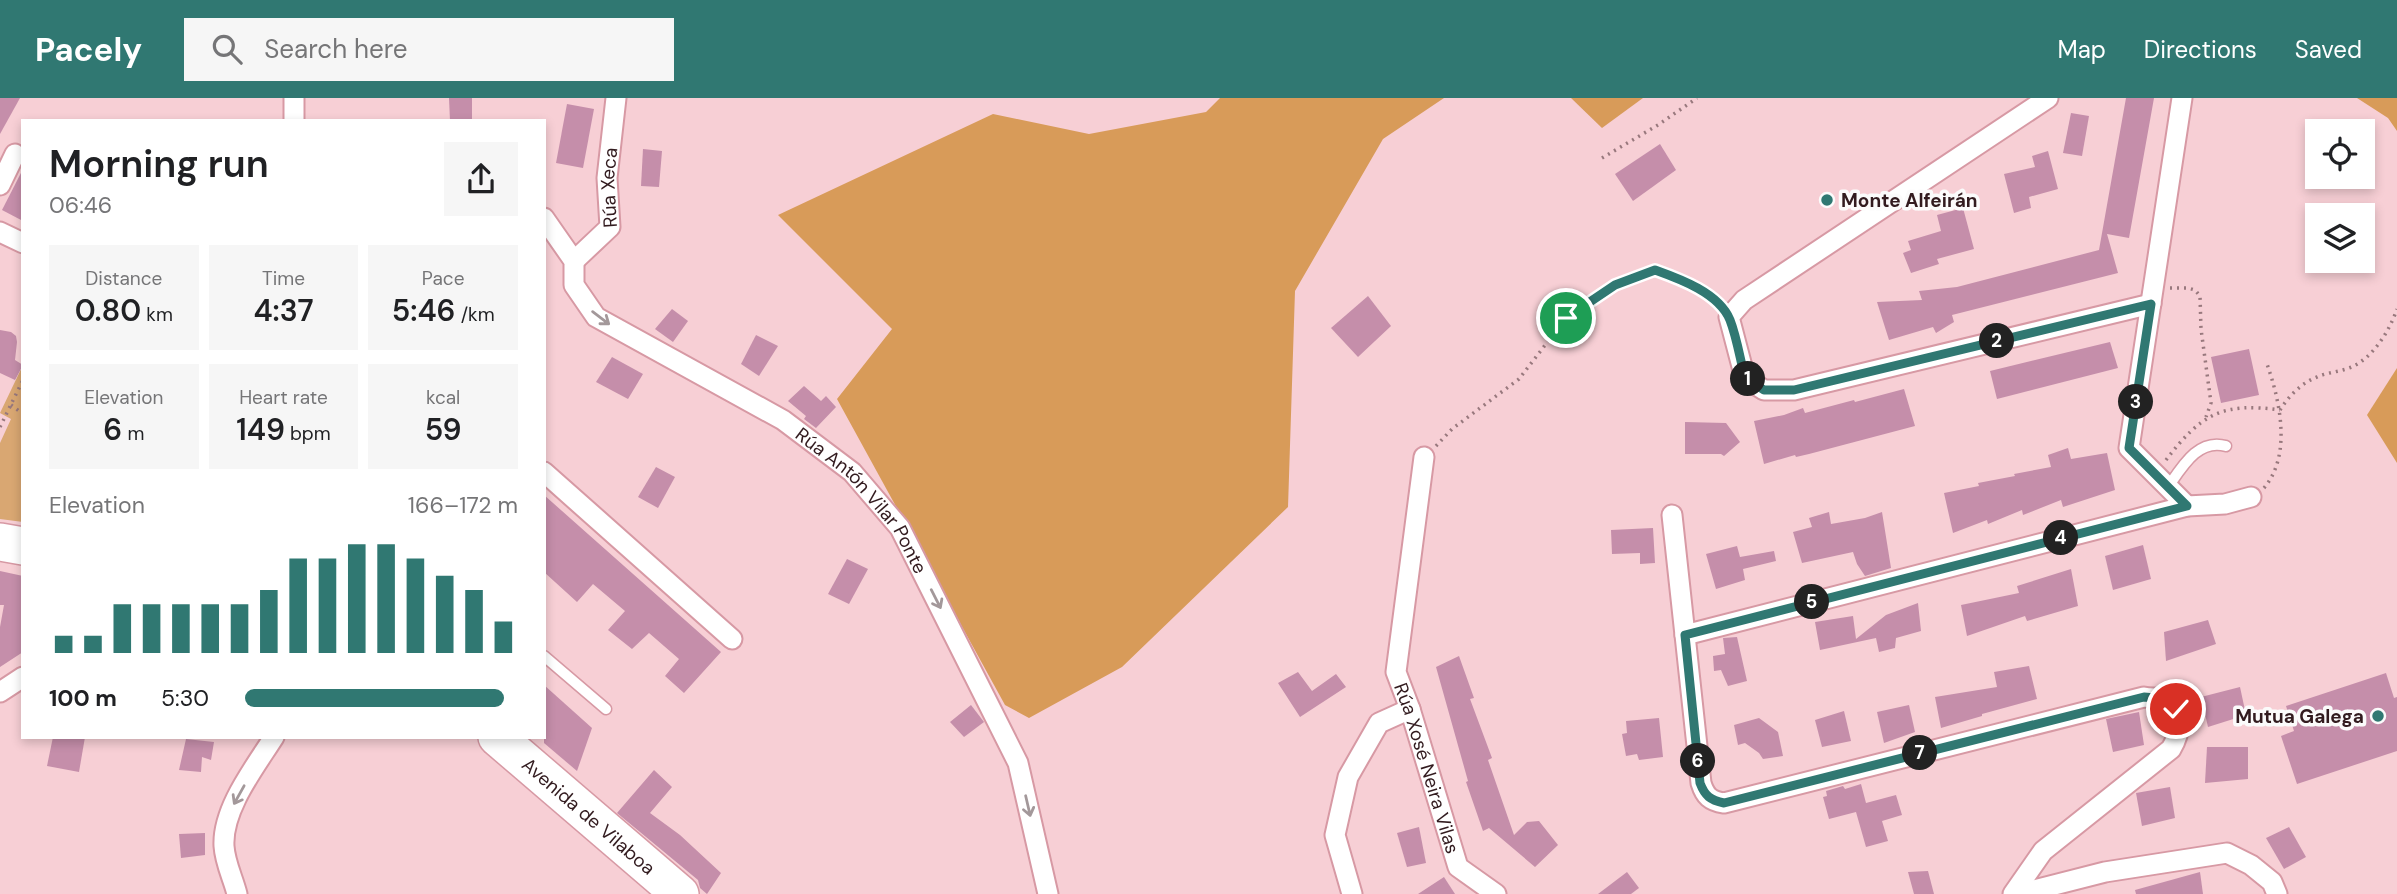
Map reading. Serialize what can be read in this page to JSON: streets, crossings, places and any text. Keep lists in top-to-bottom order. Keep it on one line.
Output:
{"streets":{"highway":["Avenida de Vilaboa"],"street":["Rúa Xeca","Rúa Antón Vilar Ponte","Rúa Xosé Neira Vilas"]},"crossings":[["Rúa Xeca","Rúa Antón Vilar Ponte"]],"one_way":["Rúa Antón Vilar Ponte"],"places":["Monte Alfeirán","Mutua Galega"],"page":{"header":"Pacely","search":"Search here","nav":["Map","Directions","Saved"],"heading":["Morning run","06:46"],"stats":[["Distance","0.80 km"],["Time","4:37"],["Pace","5:46 /km"],["Elevation","6 m"],["Heart rate","149 bpm"],["kcal","59"]],"pins":["2","1","3","4","5","7","6"],"chart":["Elevation","166–172 m"],"list":[{"name":"100 m","note":"5:30"}]}}
